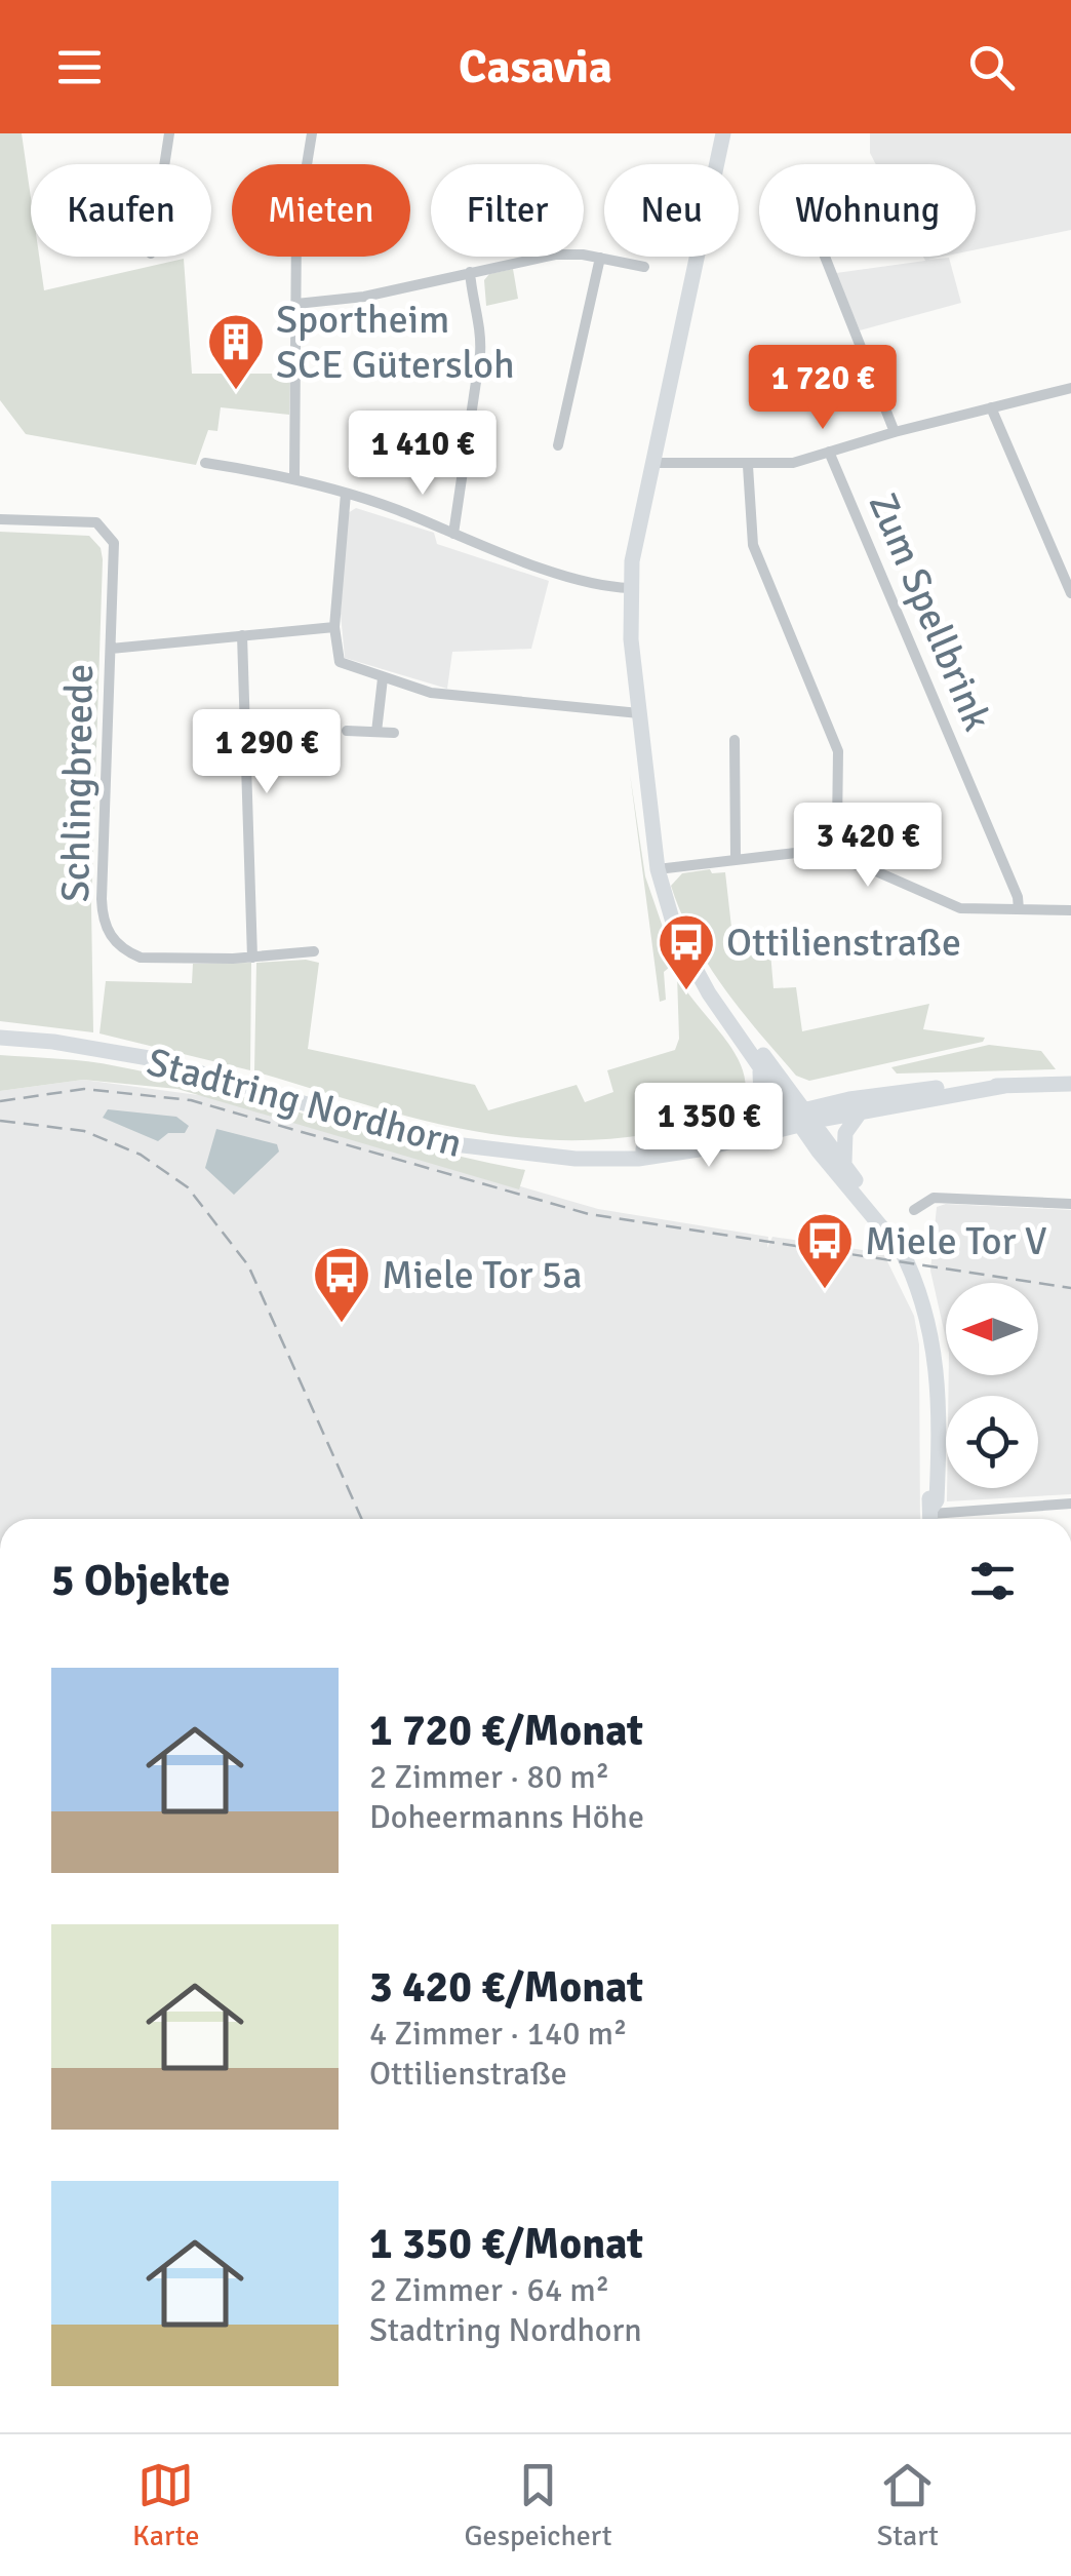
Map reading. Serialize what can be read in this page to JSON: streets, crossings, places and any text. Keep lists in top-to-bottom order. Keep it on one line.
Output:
{"streets":{"street":["Zum Spellbrink","Schlingbreede","Stadtring Nordhorn"]},"places":{"building":["Sportheim SCE Gütersloh"],"bus stop":["Ottilienstraße","Miele Tor V","Miele Tor 5a"]},"north":"left","page":{"header":"Casavia","chip":["Kaufen","Mieten","Filter","Neu","Wohnung"],"price":["1 720 €","1 410 €","1 290 €","3 420 €","1 350 €"],"heading":"5 Objekte","list":[{"name":"1 720 €/Monat","note":"2 Zimmer · 80 m² · Doheermanns Höhe"},{"name":"3 420 €/Monat","note":"4 Zimmer · 140 m² · Ottilienstraße"},{"name":"1 350 €/Monat","note":"2 Zimmer · 64 m² · Stadtring Nordhorn"}],"tabs":["Karte","Gespeichert","Start"]}}
